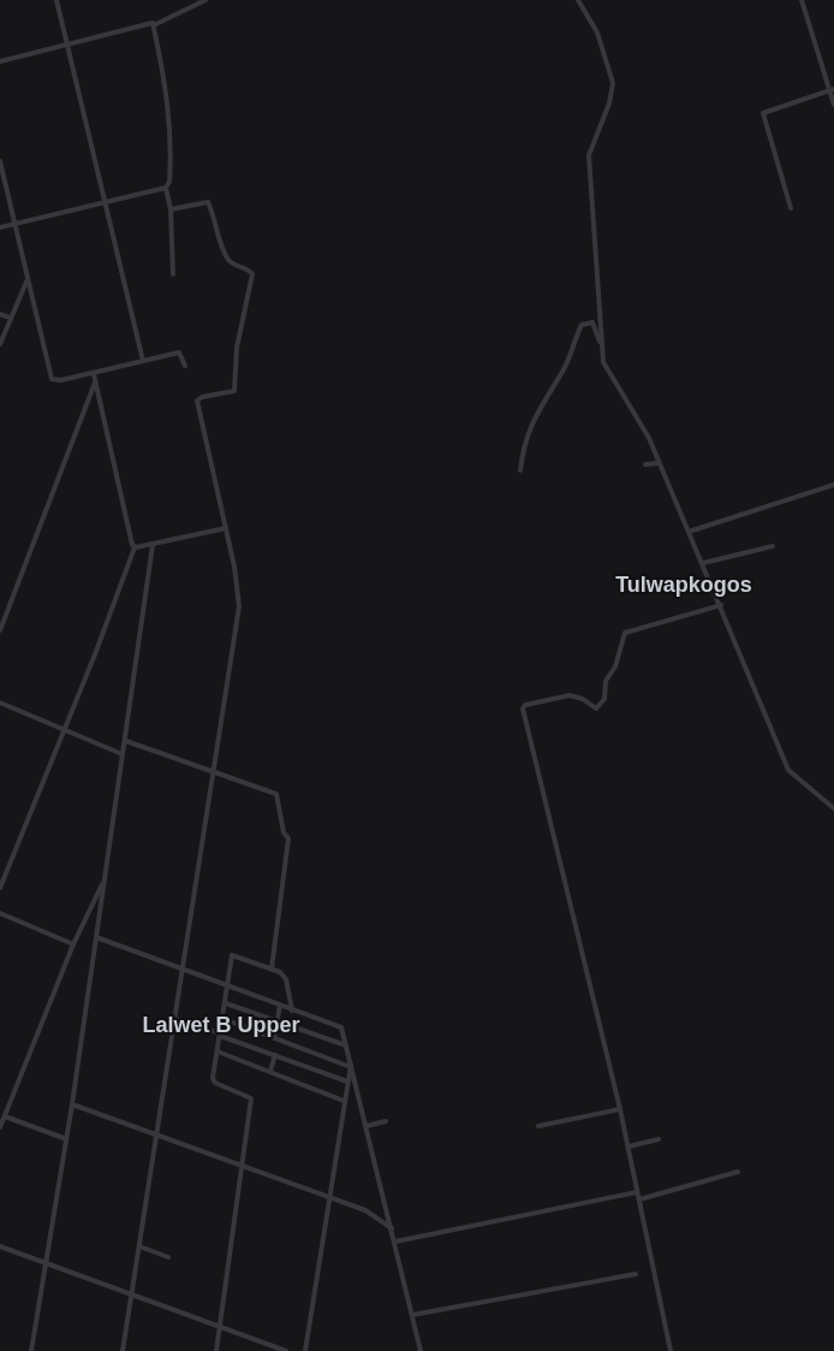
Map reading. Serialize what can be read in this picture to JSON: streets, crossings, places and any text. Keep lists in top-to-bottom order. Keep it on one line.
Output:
{"districts":["Tulwapkogos","Lalwet B Upper"]}
